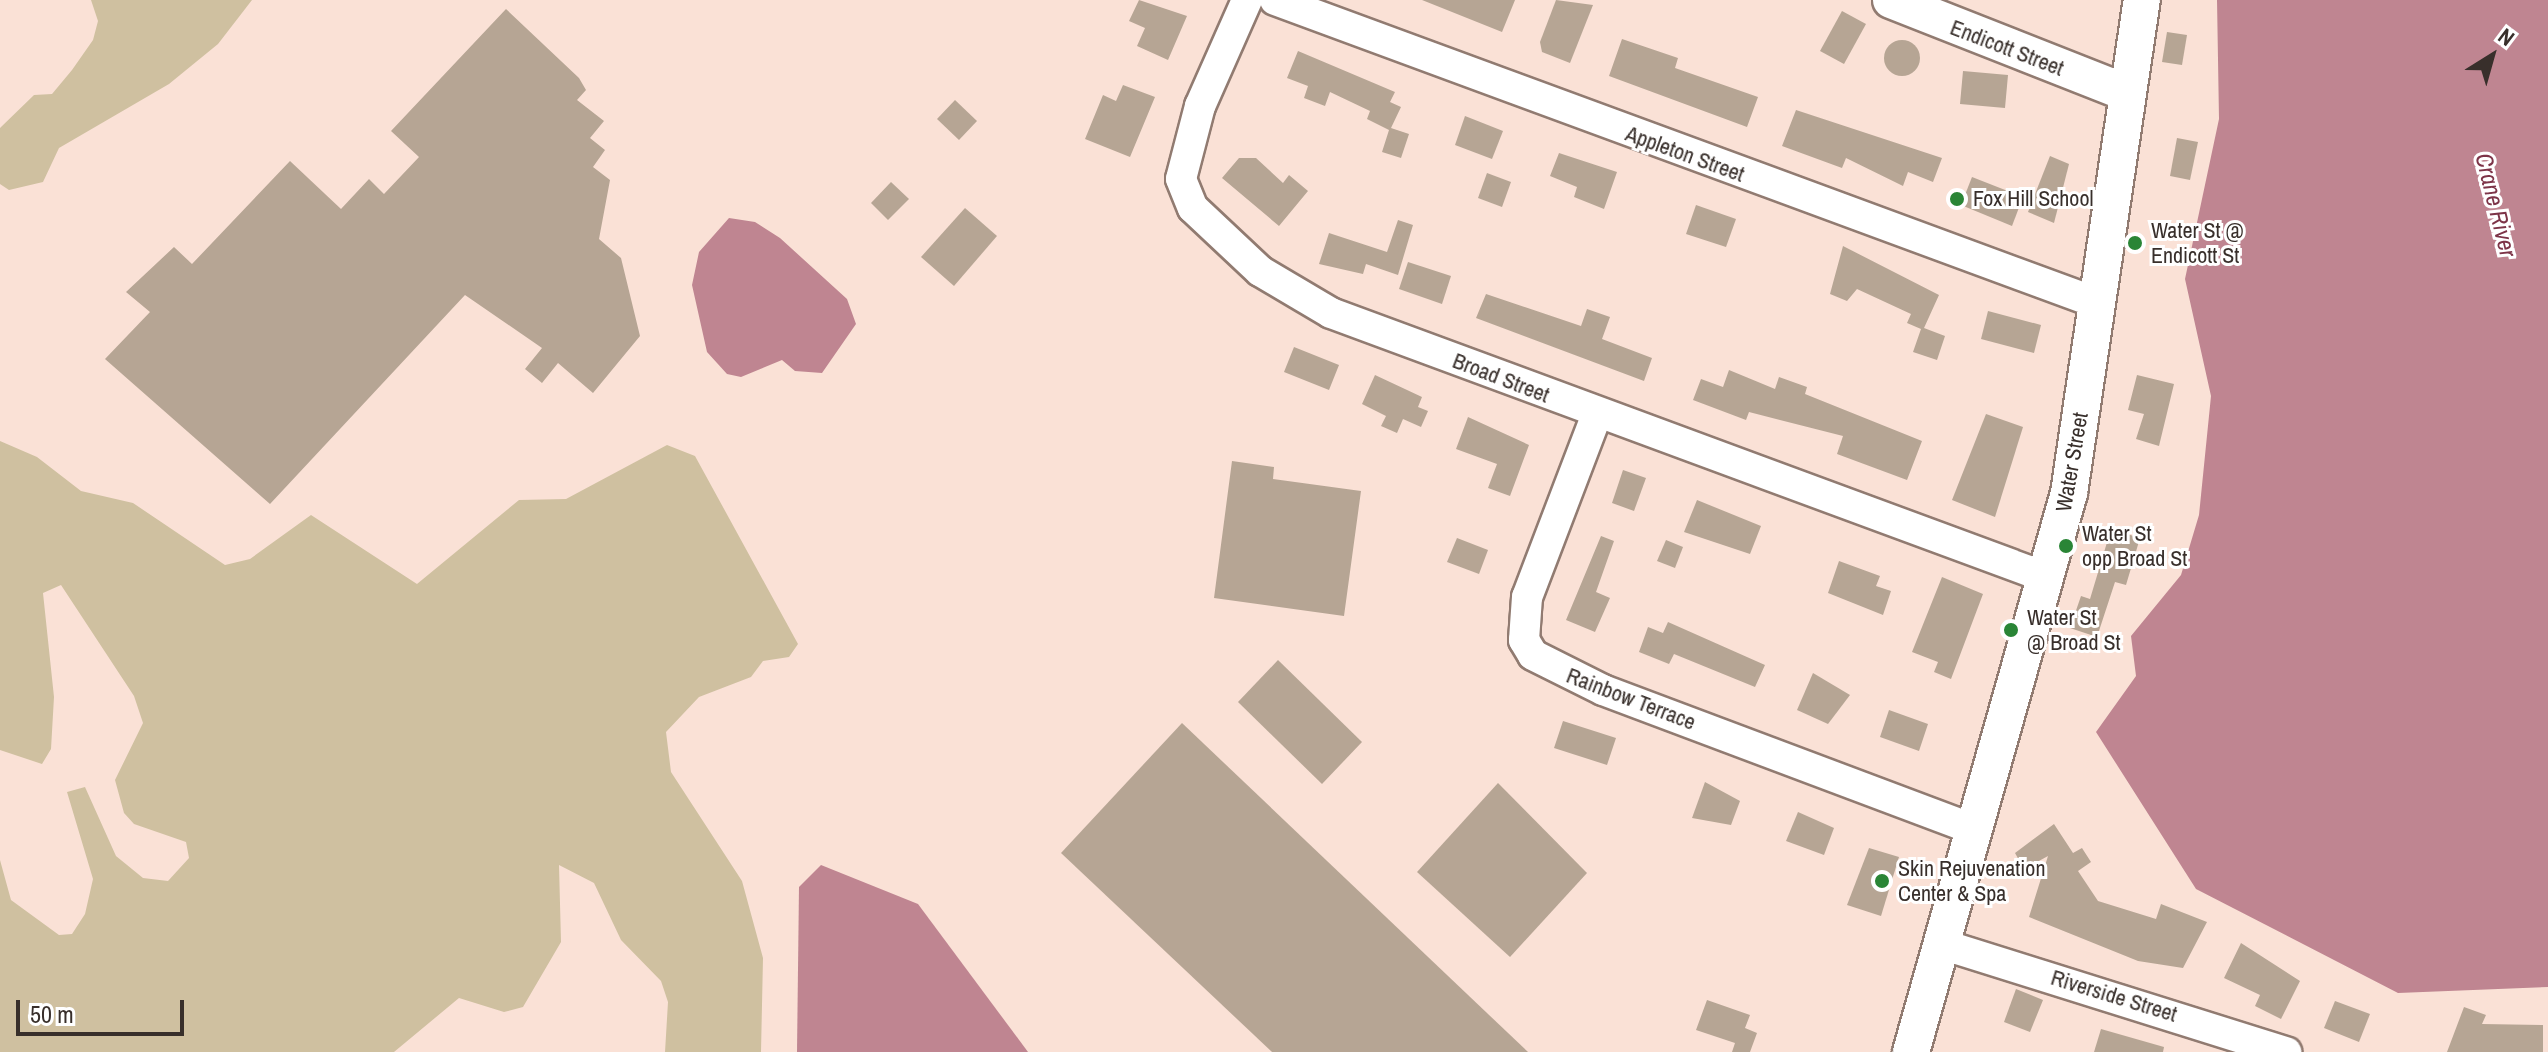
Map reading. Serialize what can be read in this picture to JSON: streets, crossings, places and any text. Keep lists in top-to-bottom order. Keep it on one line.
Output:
{"streets":{"main road":["Endicott Street","Water Street"],"street":["Appleton Street","Broad Street","Rainbow Terrace","Riverside Street"]},"crossings":[["Endicott Street","Water Street"],["Appleton Street","Water Street"],["Broad Street","Water Street"],["Broad Street","Rainbow Terrace"],["Water Street","Rainbow Terrace"],["Water Street","Riverside Street"]],"water":["Crane River"],"places":["Fox Hill School","Water St @ Endicott St","Water St opp Broad St","Water St @ Broad St","Skin Rejuvenation Center & Spa"],"scale_bar":"50 m","north":"top right"}
